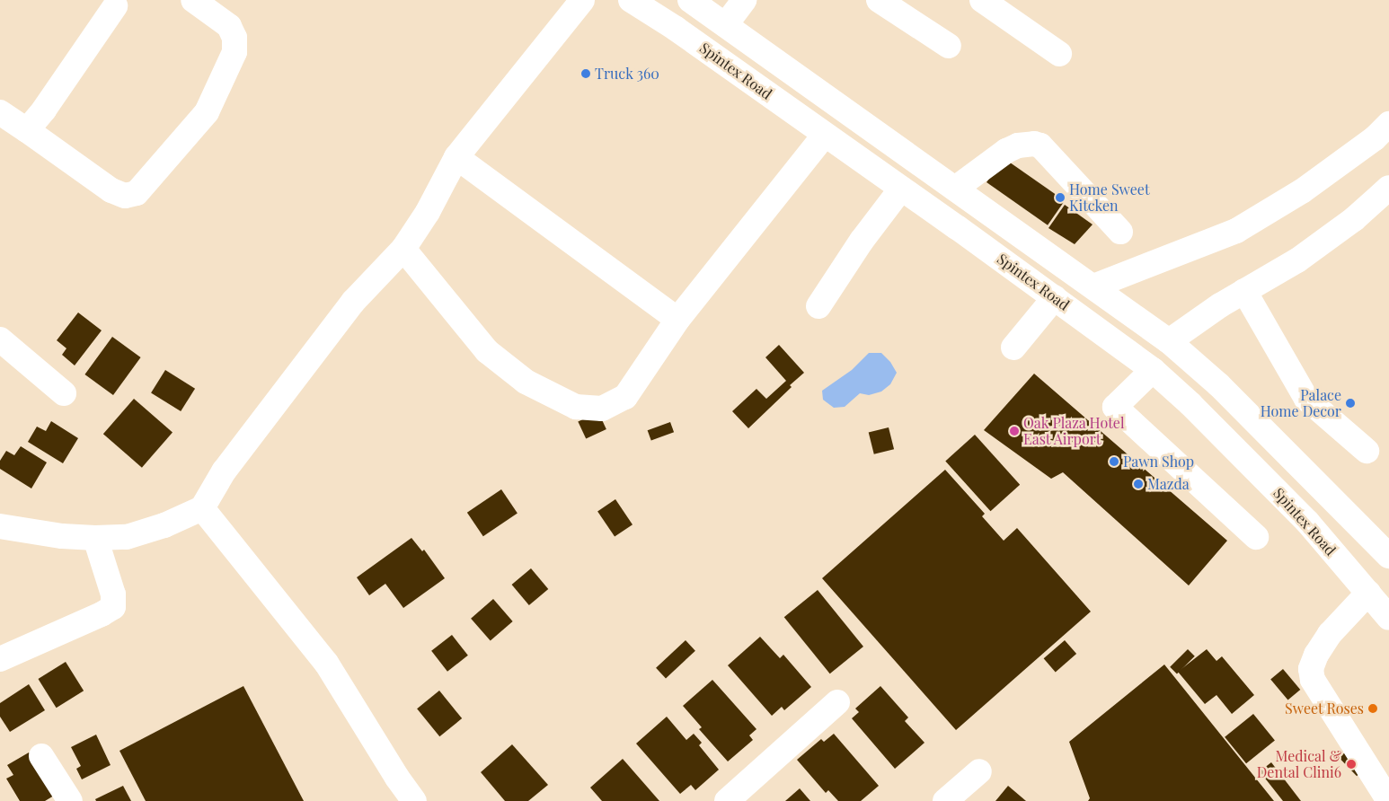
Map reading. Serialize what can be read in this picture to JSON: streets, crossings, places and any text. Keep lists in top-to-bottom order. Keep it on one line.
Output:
{"streets":{"main road":["Spintex Road"]},"places":["Truck 360","Home Sweet Kitcken","Palace Home Decor","Oak Plaza Hotel East Airport","Pawn Shop","Mazda","Sweet Roses","Medical & Dental Clini6"]}
